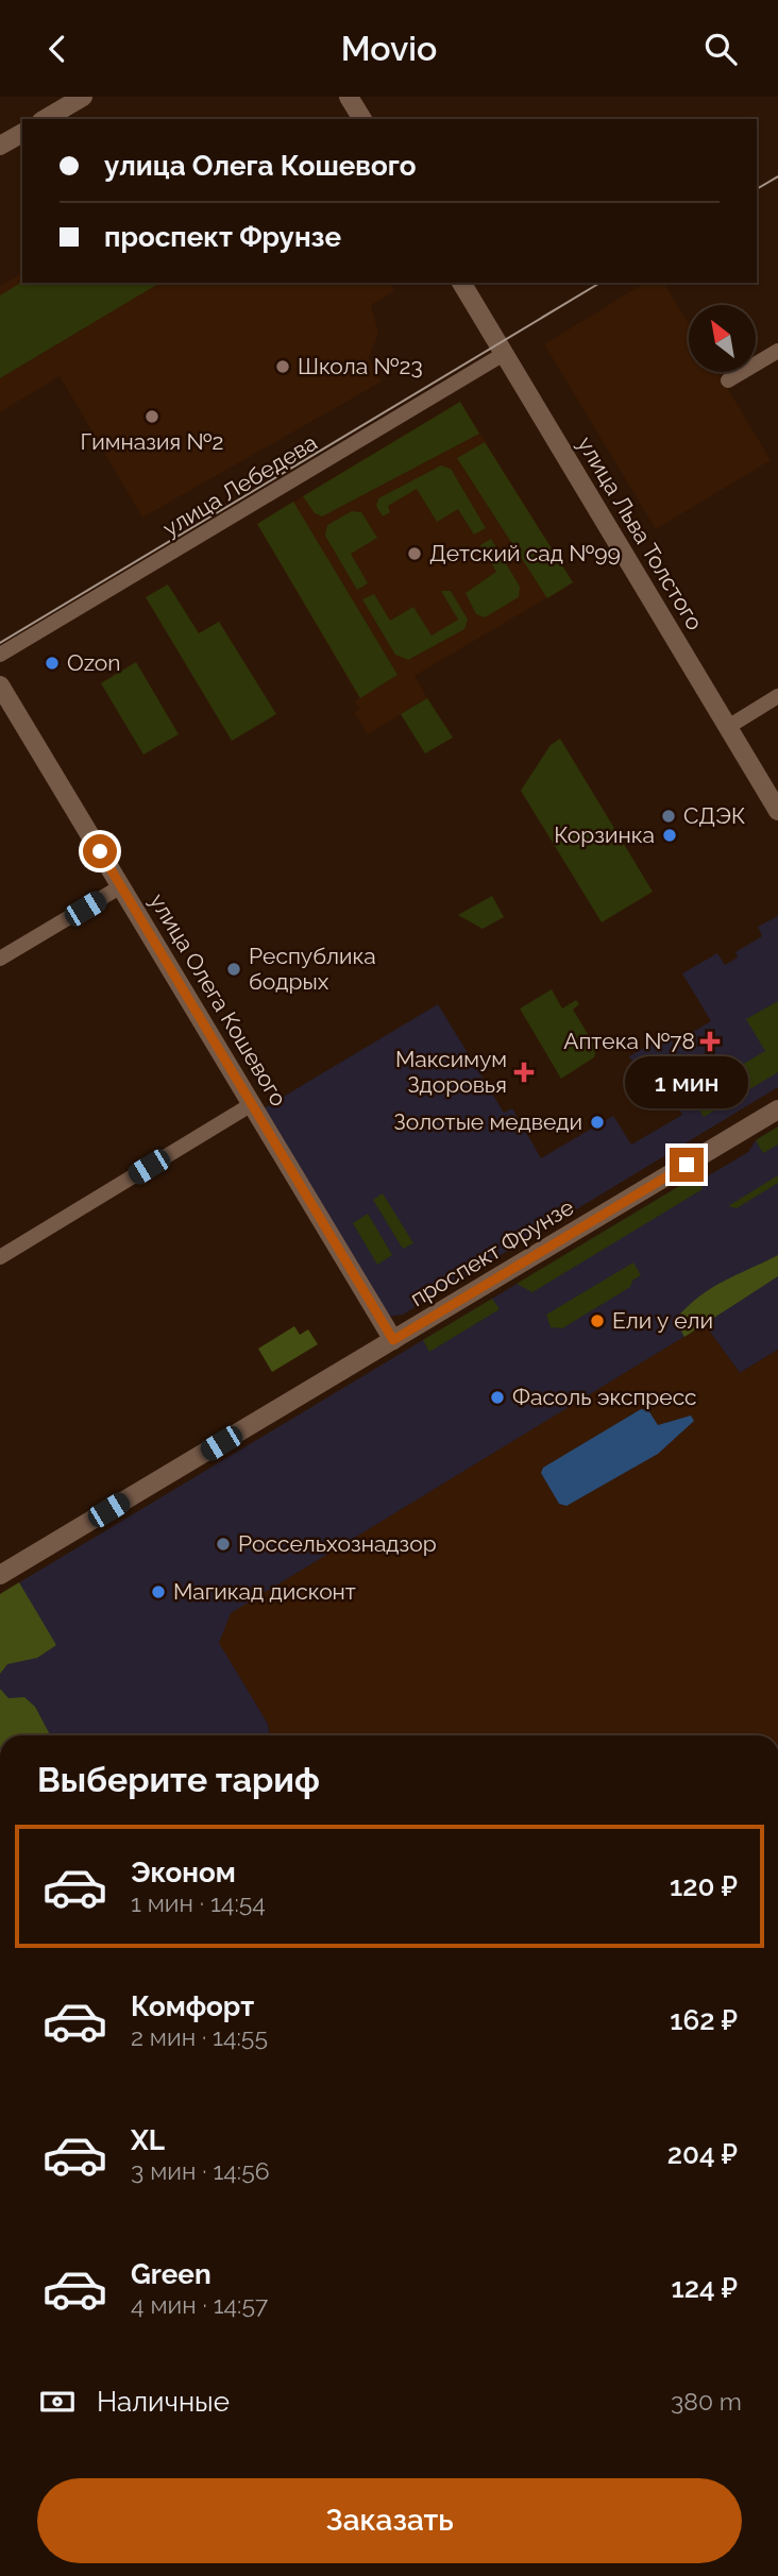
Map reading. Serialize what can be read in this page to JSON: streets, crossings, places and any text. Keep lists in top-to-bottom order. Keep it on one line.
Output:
{"streets":{"street":["улица Лебедева","улица Льва Толстого","улица Олега Кошевого","проспект Фрунзе"]},"crossings":[["улица Лебедева","улица Льва Толстого"],["улица Олега Кошевого","проспект Фрунзе"]],"places":{"other":["Школа №23","Гимназия №2","Детский сад №99","Ozon","СДЭК","Корзинка","Республика бодрых","Золотые медведи","Ели у ели","Фасоль экспресс","Россельхознадзор","Магикад дисконт"],"health":["Аптека №78","Максимум Здоровья"]},"north":"top left","page":{"header":"Movio","banner":["улица Олега Кошевого","проспект Фрунзе"],"bubble":"1 мин","heading":"Выберите тариф","list":[{"name":"Эконом","note":"1 мин · 14:54","value":"120 ₽"},{"name":"Комфорт","note":"2 мин · 14:55","value":"162 ₽"},{"name":"XL","note":"3 мин · 14:56","value":"204 ₽"},{"name":"Green","note":"4 мин · 14:57","value":"124 ₽"}],"pay":["Наличные","380 m"],"buttons":"Заказать"}}
